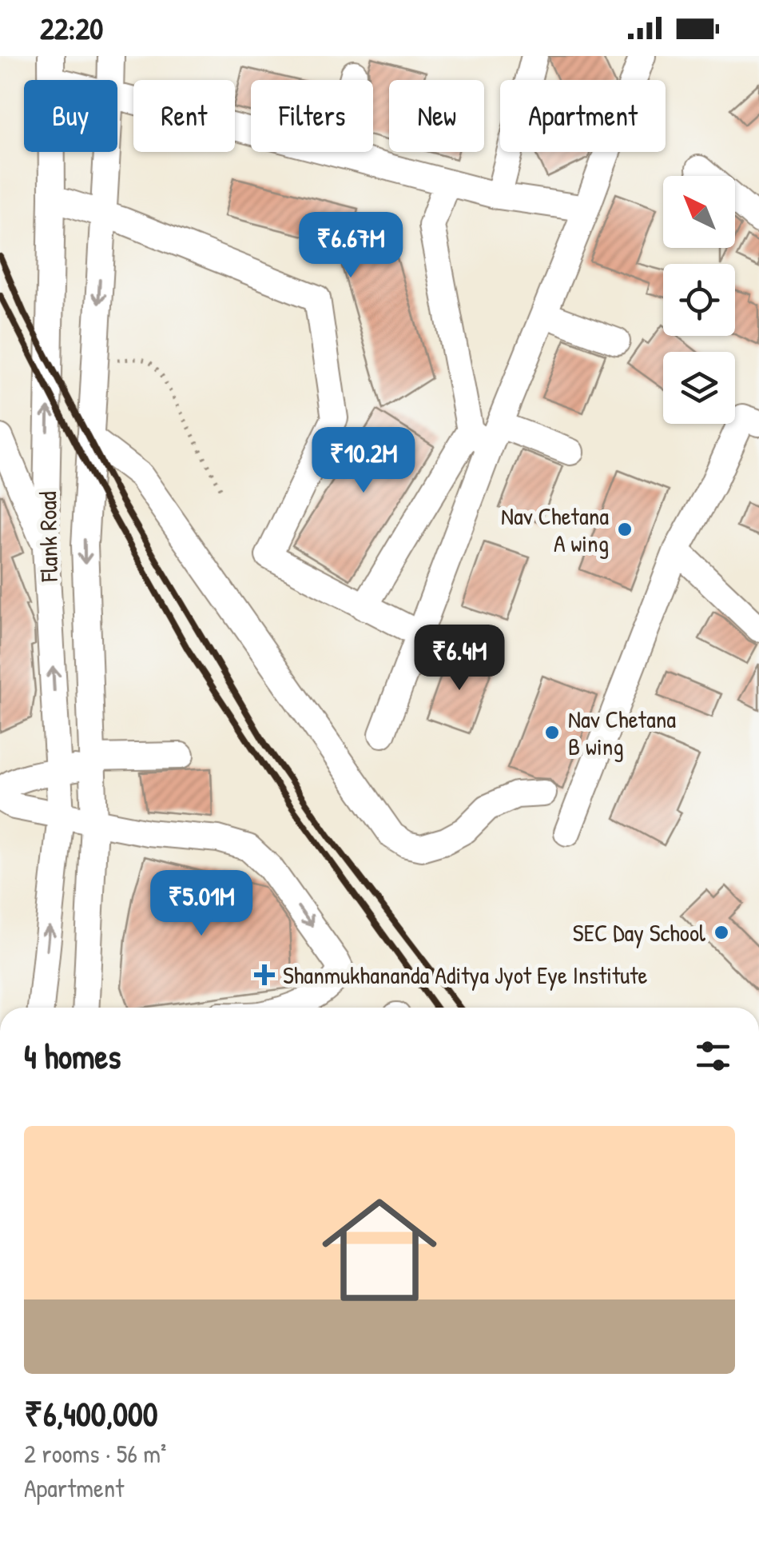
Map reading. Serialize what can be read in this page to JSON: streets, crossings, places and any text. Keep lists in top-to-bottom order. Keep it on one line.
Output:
{"streets":{"street":["Flank Road"]},"places":{"other":["Nav Chetana A wing","Nav Chetana B wing","SEC Day School"],"health":["Shanmukhananda Aditya Jyot Eye Institute"]},"north":"top left","page":{"status":"22:20","chip":["Buy","Rent","Filters","New","Apartment"],"price":["₹6.67M","₹10.2M","₹6.4M","₹5.01M"],"heading":"4 homes","list":[{"name":"₹6,400,000","note":"2 rooms · 56 m² · Apartment"}]}}
